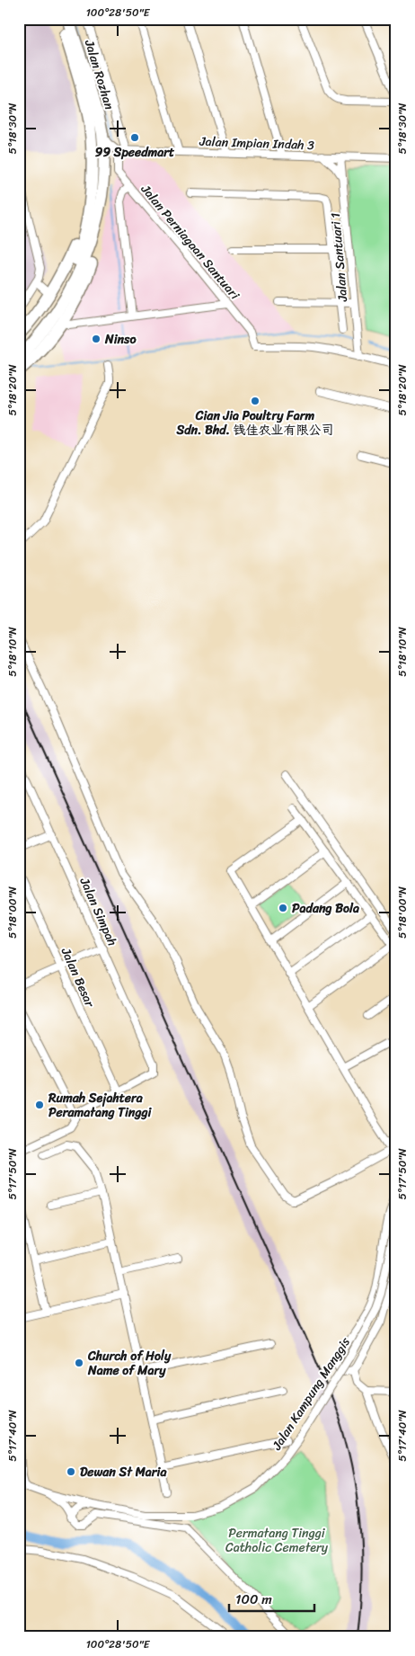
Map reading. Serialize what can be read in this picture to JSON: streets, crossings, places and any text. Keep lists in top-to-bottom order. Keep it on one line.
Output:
{"streets":{"main road":["Jalan Rozhan"],"street":["Jalan Impian Indah 3","Jalan Perniagaan Santuari","Jalan Santuari 1","Jalan Simpah","Jalan Besar","Jalan Kampung Manggis"]},"crossings":[["Jalan Rozhan","Jalan Impian Indah 3"],["Jalan Impian Indah 3","Jalan Santuari 1"],["Jalan Perniagaan Santuari","Jalan Santuari 1"],["Jalan Simpah","Jalan Besar"]],"parks":["Permatang Tinggi Catholic Cemetery"],"places":["99 Speedmart","Ninso","Cian Jia Poultry Farm Sdn. Bhd. 钱佳农业有限公司","Padang Bola","Rumah Sejahtera Peramatang Tinggi","Church of Holy Name of Mary","Dewan St Maria"],"scale_bar":"100 m","coordinates":["100°28'50\"E","5°18'30\"N","5°18'20\"N","5°18'10\"N","5°18'00\"N","5°17'50\"N","5°17'40\"N"]}
